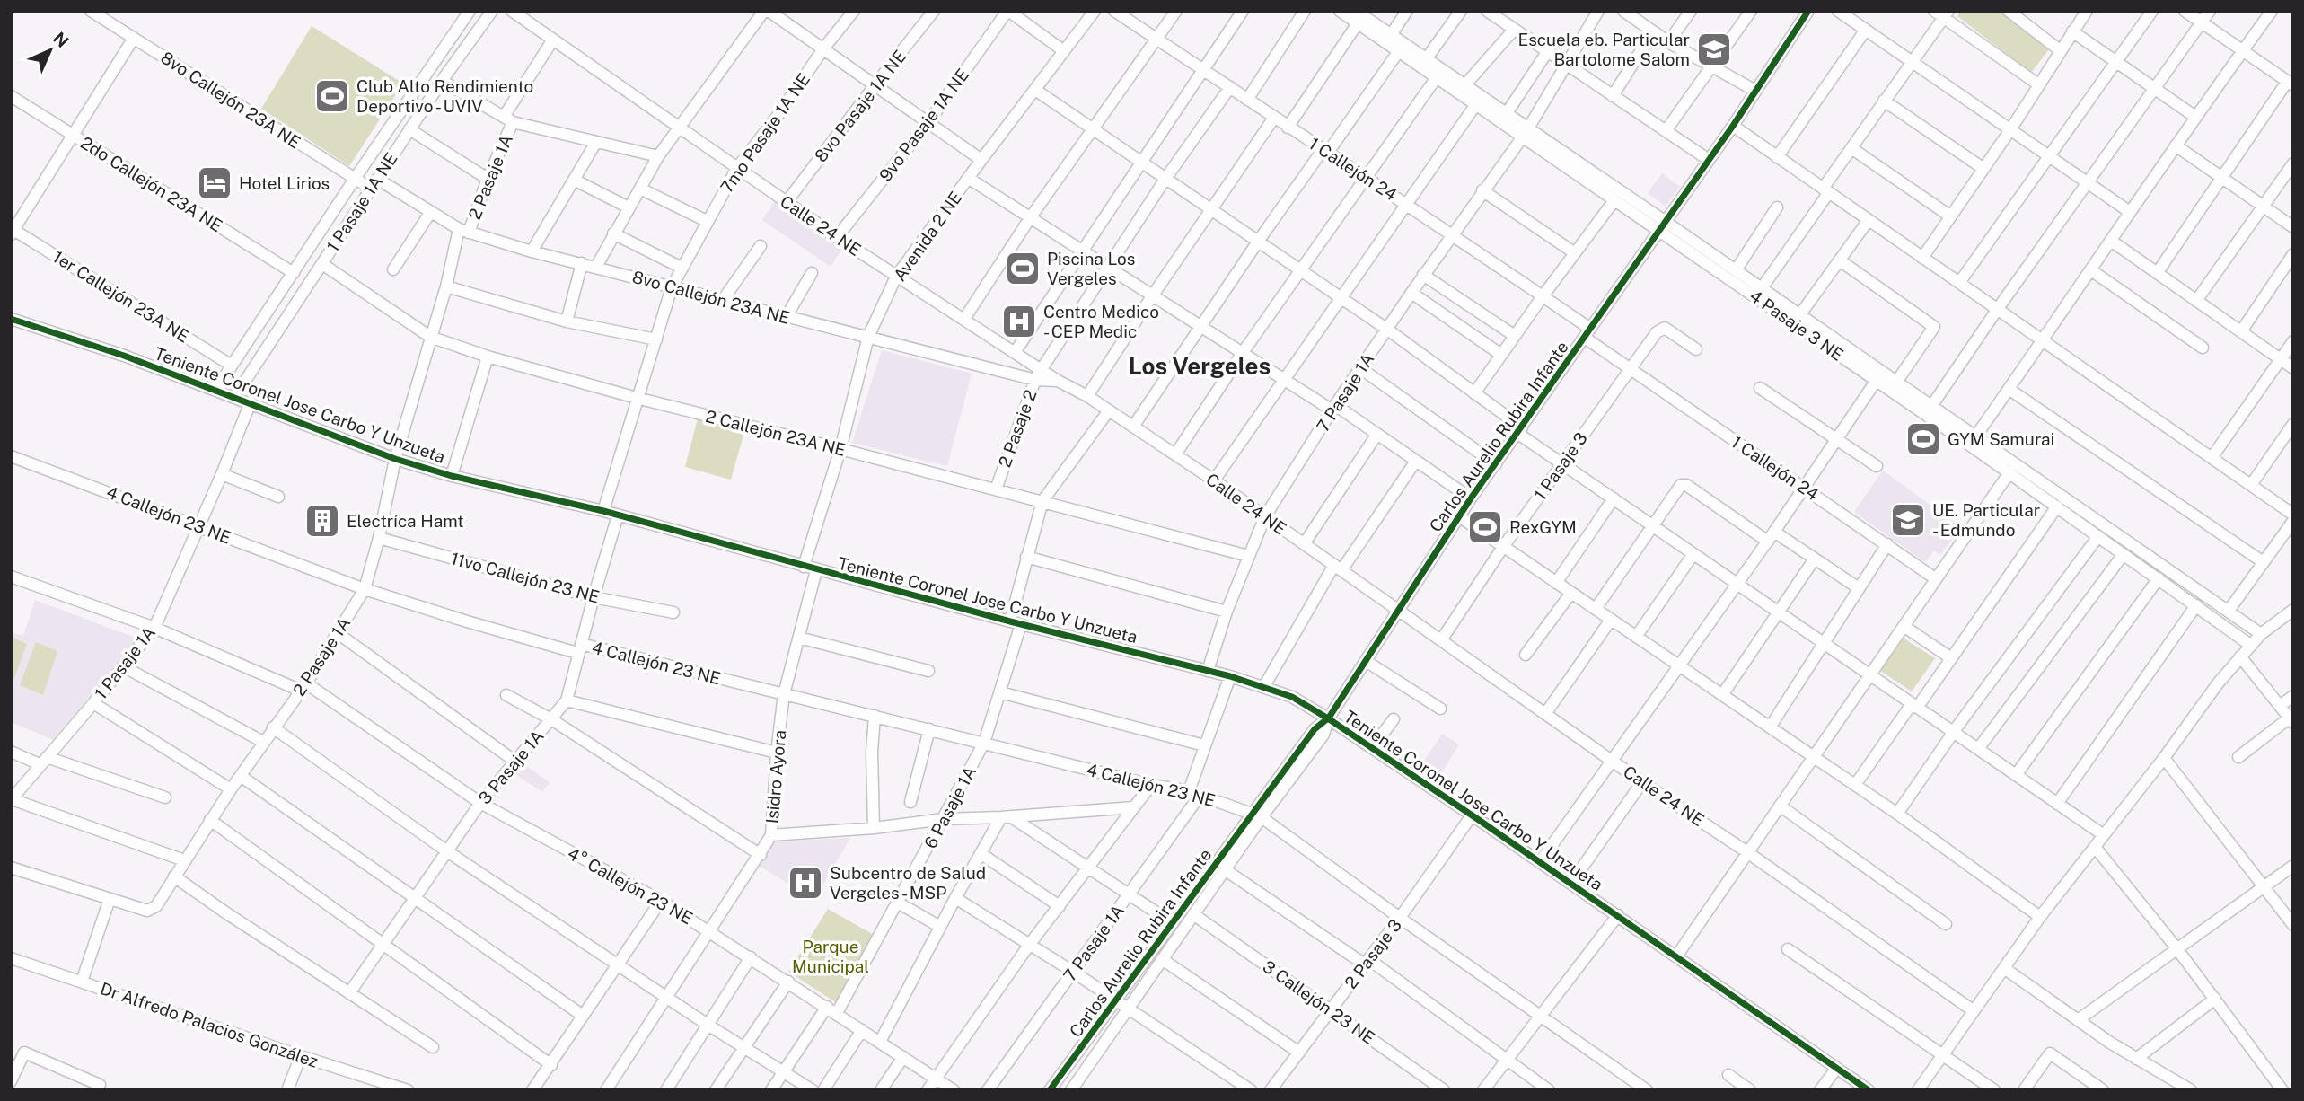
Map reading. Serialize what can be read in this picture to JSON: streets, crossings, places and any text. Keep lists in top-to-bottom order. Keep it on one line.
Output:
{"streets":{"street":["8vo Callejón 23A NE","8vo Pasaje 1A NE","9vo Pasaje 1A NE","7mo Pasaje 1A NE","1 Callejón 24","2 Pasaje 1A","2do Callejón 23A NE","1 Pasaje 1A NE","Calle 24 NE","Avenida 2 NE","1er Callejón 23A NE","4 Pasaje 3 NE","7 Pasaje 1A","Teniente Coronel Jose Carbo Y Unzueta","2 Pasaje 2","2 Callejón 23A NE","Carlos Aurelio Rubira Infante","1 Pasaje 3","4 Callejón 23 NE","11vo Callejón 23 NE","1 Pasaje 1A","3 Pasaje 1A","Isidro Ayora","6 Pasaje 1A","4° Callejón 23 NE","2 Pasaje 3","3 Callejón 23 NE","Dr Alfredo Palacios González"]},"crossings":[["8vo Callejón 23A NE","7mo Pasaje 1A NE"],["8vo Callejón 23A NE","2 Pasaje 1A"],["8vo Callejón 23A NE","1 Pasaje 1A NE"],["8vo Callejón 23A NE","Calle 24 NE"],["8vo Callejón 23A NE","Avenida 2 NE"],["8vo Callejón 23A NE","2 Pasaje 2"],["8vo Pasaje 1A NE","Calle 24 NE"],["9vo Pasaje 1A NE","Calle 24 NE"],["7mo Pasaje 1A NE","Calle 24 NE"],["7mo Pasaje 1A NE","Teniente Coronel Jose Carbo Y Unzueta"],["7mo Pasaje 1A NE","2 Callejón 23A NE"],["1 Callejón 24","7 Pasaje 1A"],["1 Callejón 24","2 Pasaje 2"],["1 Callejón 24","Carlos Aurelio Rubira Infante"],["1 Callejón 24","1 Pasaje 3"],["2 Pasaje 1A","Calle 24 NE"],["2 Pasaje 1A","Teniente Coronel Jose Carbo Y Unzueta"],["2 Pasaje 1A","2 Callejón 23A NE"],["2 Pasaje 1A","4 Callejón 23 NE"],["2 Pasaje 1A","11vo Callejón 23 NE"],["2 Pasaje 1A","4° Callejón 23 NE"],["2do Callejón 23A NE","1 Pasaje 1A NE"],["1 Pasaje 1A NE","1er Callejón 23A NE"],["1 Pasaje 1A NE","Teniente Coronel Jose Carbo Y Unzueta"],["1 Pasaje 1A NE","2 Callejón 23A NE"],["Calle 24 NE","Avenida 2 NE"],["Calle 24 NE","7 Pasaje 1A"],["Calle 24 NE","2 Pasaje 2"],["Calle 24 NE","Carlos Aurelio Rubira Infante"],["Calle 24 NE","1 Pasaje 3"],["Avenida 2 NE","Teniente Coronel Jose Carbo Y Unzueta"],["Avenida 2 NE","2 Callejón 23A NE"],["4 Pasaje 3 NE","7 Pasaje 1A"],["4 Pasaje 3 NE","Carlos Aurelio Rubira Infante"],["7 Pasaje 1A","Teniente Coronel Jose Carbo Y Unzueta"],["7 Pasaje 1A","2 Callejón 23A NE"],["7 Pasaje 1A","4 Callejón 23 NE"],["Teniente Coronel Jose Carbo Y Unzueta","Carlos Aurelio Rubira Infante"],["Teniente Coronel Jose Carbo Y Unzueta","1 Pasaje 1A"],["Teniente Coronel Jose Carbo Y Unzueta","3 Pasaje 1A"],["Teniente Coronel Jose Carbo Y Unzueta","Isidro Ayora"],["Teniente Coronel Jose Carbo Y Unzueta","6 Pasaje 1A"],["Teniente Coronel Jose Carbo Y Unzueta","2 Pasaje 3"],["2 Pasaje 2","2 Callejón 23A NE"],["2 Callejón 23A NE","6 Pasaje 1A"],["Carlos Aurelio Rubira Infante","4 Callejón 23 NE"],["Carlos Aurelio Rubira Infante","3 Callejón 23 NE"],["4 Callejón 23 NE","1 Pasaje 1A"],["4 Callejón 23 NE","3 Pasaje 1A"],["4 Callejón 23 NE","Isidro Ayora"],["4 Callejón 23 NE","6 Pasaje 1A"],["4 Callejón 23 NE","2 Pasaje 3"],["11vo Callejón 23 NE","3 Pasaje 1A"],["3 Pasaje 1A","4° Callejón 23 NE"],["Isidro Ayora","4° Callejón 23 NE"],["6 Pasaje 1A","4° Callejón 23 NE"],["2 Pasaje 3","3 Callejón 23 NE"]],"districts":["Los Vergeles"],"parks":["Parque Municipal"],"places":{"school or university":["Escuela eb. Particular Bartolome Salom","UE. Particular - Edmundo"],"sports":["Club Alto Rendimiento Deportivo - UVIV","Piscina Los Vergeles","GYM Samurai","RexGYM"],"hotel":["Hotel Lirios"],"hospital":["Centro Medico - CEP Medic","Subcentro de Salud Vergeles - MSP"],"building":["Electríca Hamt"]},"north":"top right"}
